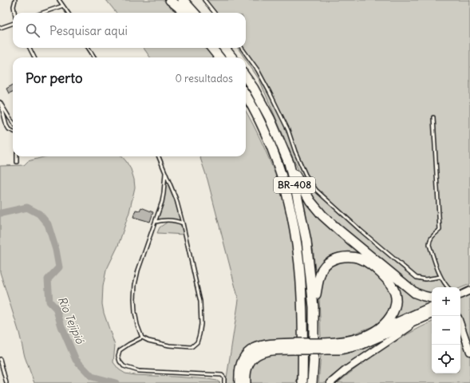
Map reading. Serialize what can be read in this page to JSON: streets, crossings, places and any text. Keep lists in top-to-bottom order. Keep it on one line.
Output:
{"streets":{"highway":["BR-408"]},"water":["Rio Tejipió"],"page":{"search":"Pesquisar aqui","heading":["Por perto","0 resultados"],"map_buttons":["+","−"]}}
